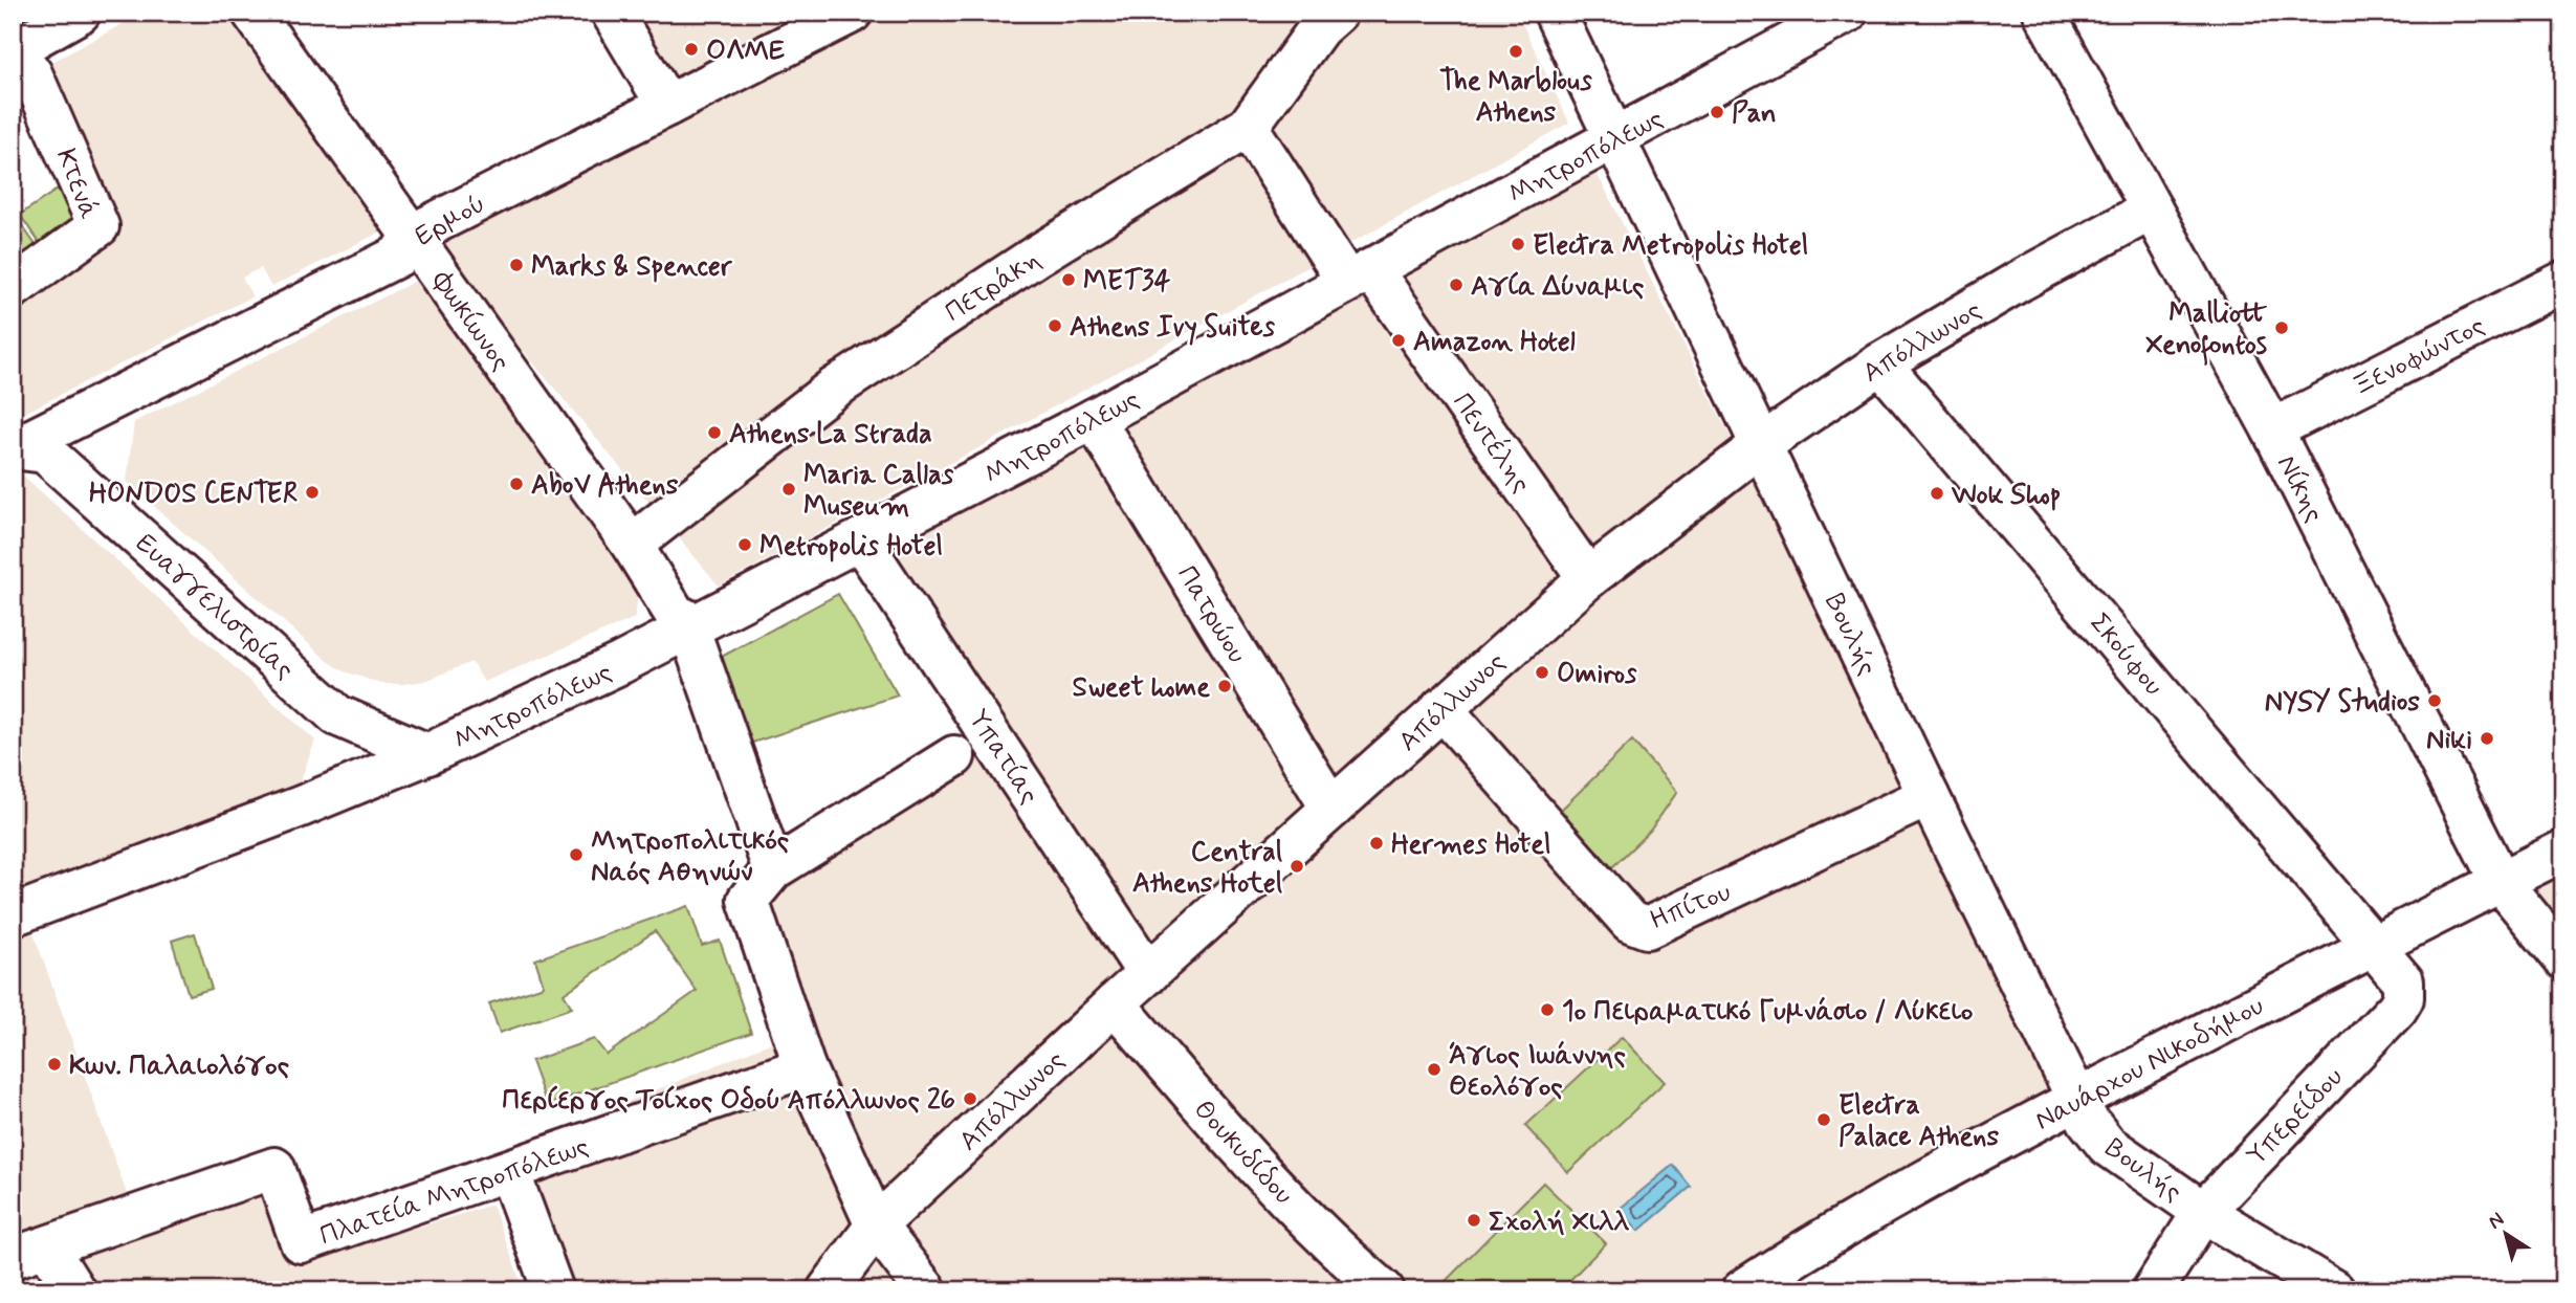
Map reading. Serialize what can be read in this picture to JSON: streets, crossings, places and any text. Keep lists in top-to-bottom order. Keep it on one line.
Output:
{"streets":{"street":["Μητροπόλεως","Κτενά","Ερμού","Πετράκη","Φωκίωνος","Απόλλωνος","Ξενοφώντος","Πεντέλης","Νίκης","Ευαγγελιστρίας","Πατρώου","Βουλής","Σκούφου","Υπατίας","Ηπίτου","Ναυάρχου Νικοδήμου","Υπερείδου","Θουκυδίδου","Πλατεία Μητροπόλεως"]},"crossings":[["Μητροπόλεως","Φωκίωνος"],["Μητροπόλεως","Πεντέλης"],["Μητροπόλεως","Ευαγγελιστρίας"],["Μητροπόλεως","Πατρώου"],["Μητροπόλεως","Βουλής"],["Μητροπόλεως","Υπατίας"],["Ερμού","Φωκίωνος"],["Ερμού","Ευαγγελιστρίας"],["Πετράκη","Φωκίωνος"],["Πετράκη","Πεντέλης"],["Απόλλωνος","Πεντέλης"],["Απόλλωνος","Νίκης"],["Απόλλωνος","Πατρώου"],["Απόλλωνος","Βουλής"],["Απόλλωνος","Σκούφου"],["Απόλλωνος","Υπατίας"],["Απόλλωνος","Ηπίτου"],["Απόλλωνος","Θουκυδίδου"],["Ξενοφώντος","Νίκης"],["Νίκης","Ναυάρχου Νικοδήμου"],["Βουλής","Ηπίτου"],["Βουλής","Ναυάρχου Νικοδήμου"],["Βουλής","Υπερείδου"],["Σκούφου","Ναυάρχου Νικοδήμου"],["Σκούφου","Υπερείδου"],["Ναυάρχου Νικοδήμου","Υπερείδου"]],"places":["ΟΛΜΕ","The Marblous Athens","Pan","Electra Metropolis Hotel","Marks & Spencer","MET34","Αγία Δύναμις","Athens Ivy Suites","Malliott Xenofontos","Amazon Hotel","Athens La Strada","AboV Athens","Maria Callas Museum","HONDOS CENTER","Wok Shop","Metropolis Hotel","Omiros","Sweet home","NYSY Studios","Niki","Hermes Hotel","Μητροπολιτικός Ναός Αθηνών","Central Athens Hotel","1ο Πειραματικό Γυμνάσιο / Λύκειο","Κων. Παλαιολόγος","Άγιος Ιωάννης Θεολόγος","Περίεργος Τοίχος Οδού Απόλλωνος 26","Electra Palace Athens","Σχολή Χιλλ"],"north":"top left"}
